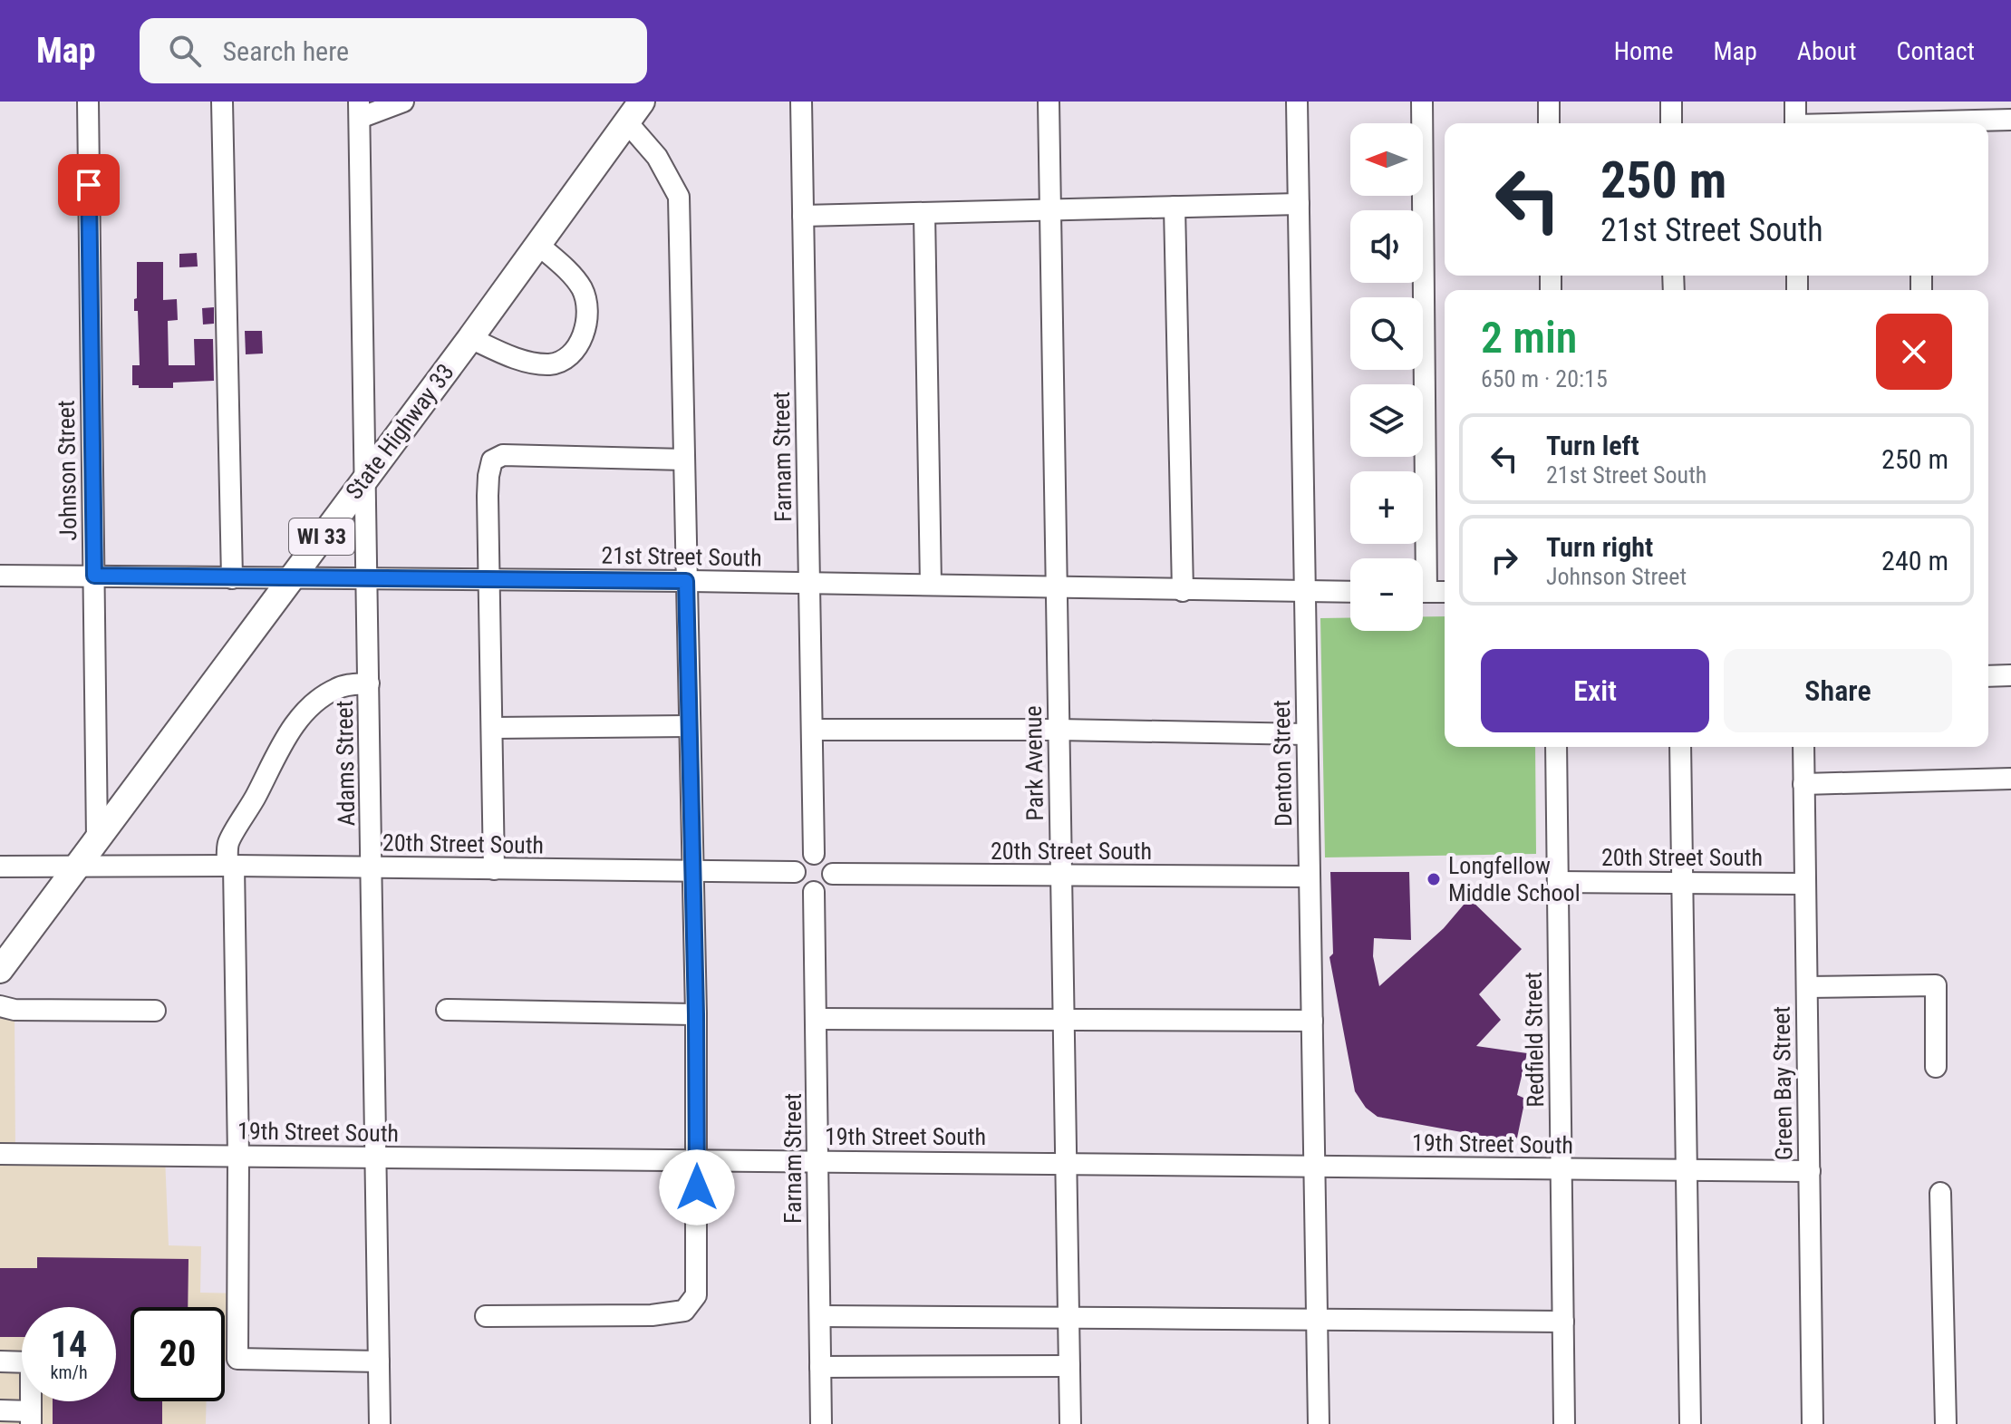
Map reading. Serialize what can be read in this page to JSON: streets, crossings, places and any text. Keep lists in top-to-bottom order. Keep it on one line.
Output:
{"streets":{"main road":["State Highway 33","WI 33"],"street":["Farnam Street","Johnson Street","21st Street South","Adams Street","Park Avenue","Denton Street","20th Street South","Redfield Street","Green Bay Street","19th Street South"]},"crossings":[["State Highway 33","Johnson Street"],["State Highway 33","21st Street South"],["State Highway 33","Adams Street"],["State Highway 33","20th Street South"],["Farnam Street","21st Street South"],["Farnam Street","20th Street South"],["Farnam Street","19th Street South"],["Johnson Street","21st Street South"],["21st Street South","Adams Street"],["21st Street South","Park Avenue"],["21st Street South","Denton Street"],["Adams Street","20th Street South"],["Adams Street","19th Street South"],["Park Avenue","20th Street South"],["Park Avenue","19th Street South"],["Denton Street","20th Street South"],["Denton Street","19th Street South"],["20th Street South","Redfield Street"],["20th Street South","Green Bay Street"],["Redfield Street","19th Street South"],["Green Bay Street","19th Street South"]],"places":["Longfellow Middle School"],"north":"left","page":{"header":"Map","search":"Search here","nav":["Home","Map","About","Contact"],"map_buttons":["+","−"],"turn":["250 m","21st Street South"],"heading":["2 min","650 m · 20:15"],"list":[{"name":"Turn left","note":"21st Street South","value":"250 m"},{"name":"Turn right","note":"Johnson Street","value":"240 m"}],"buttons":["Exit","Share"],"speed":"14 km/h","limit":"20"}}
